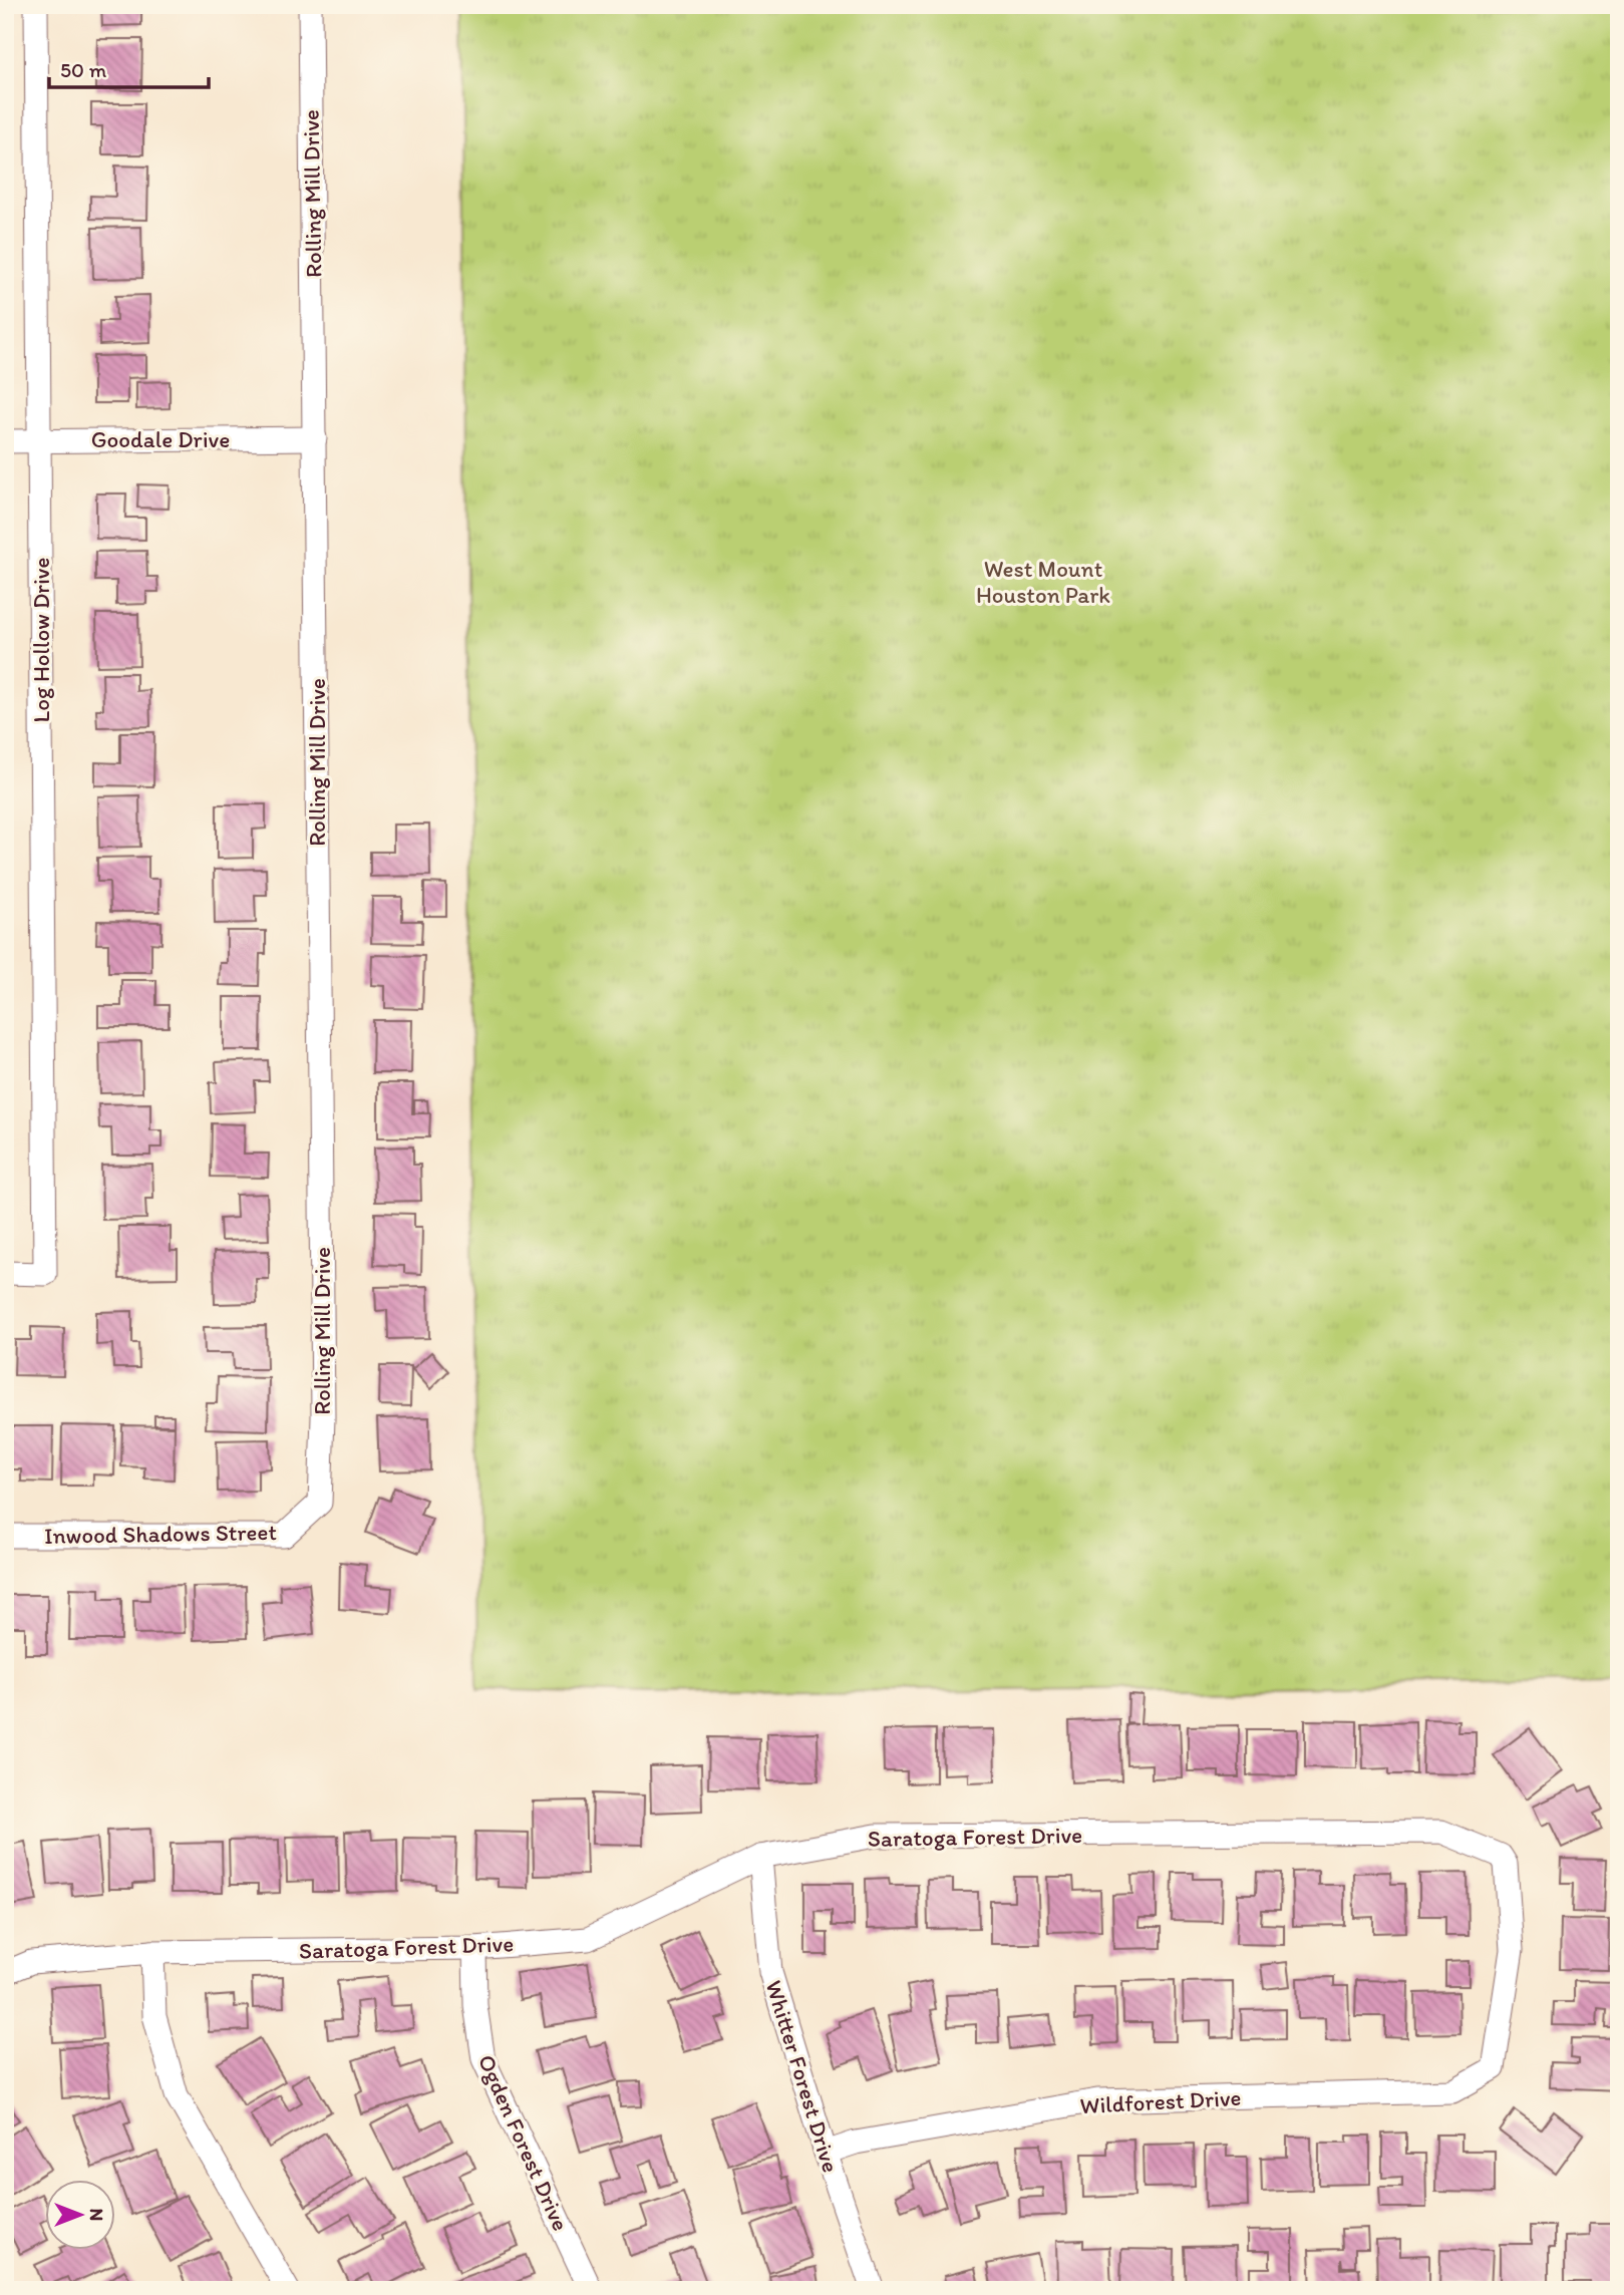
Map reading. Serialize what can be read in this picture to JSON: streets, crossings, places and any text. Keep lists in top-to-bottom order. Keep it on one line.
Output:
{"streets":{"street":["Rolling Mill Drive","Goodale Drive","Log Hollow Drive","Inwood Shadows Street","Saratoga Forest Drive","Whitter Forest Drive","Wildforest Drive","Ogden Forest Drive"]},"crossings":[["Rolling Mill Drive","Goodale Drive"],["Rolling Mill Drive","Inwood Shadows Street"],["Goodale Drive","Log Hollow Drive"],["Saratoga Forest Drive","Whitter Forest Drive"],["Saratoga Forest Drive","Wildforest Drive"],["Saratoga Forest Drive","Ogden Forest Drive"],["Whitter Forest Drive","Wildforest Drive"]],"parks":["West Mount Houston Park"],"scale_bar":"50 m","north":"right"}
